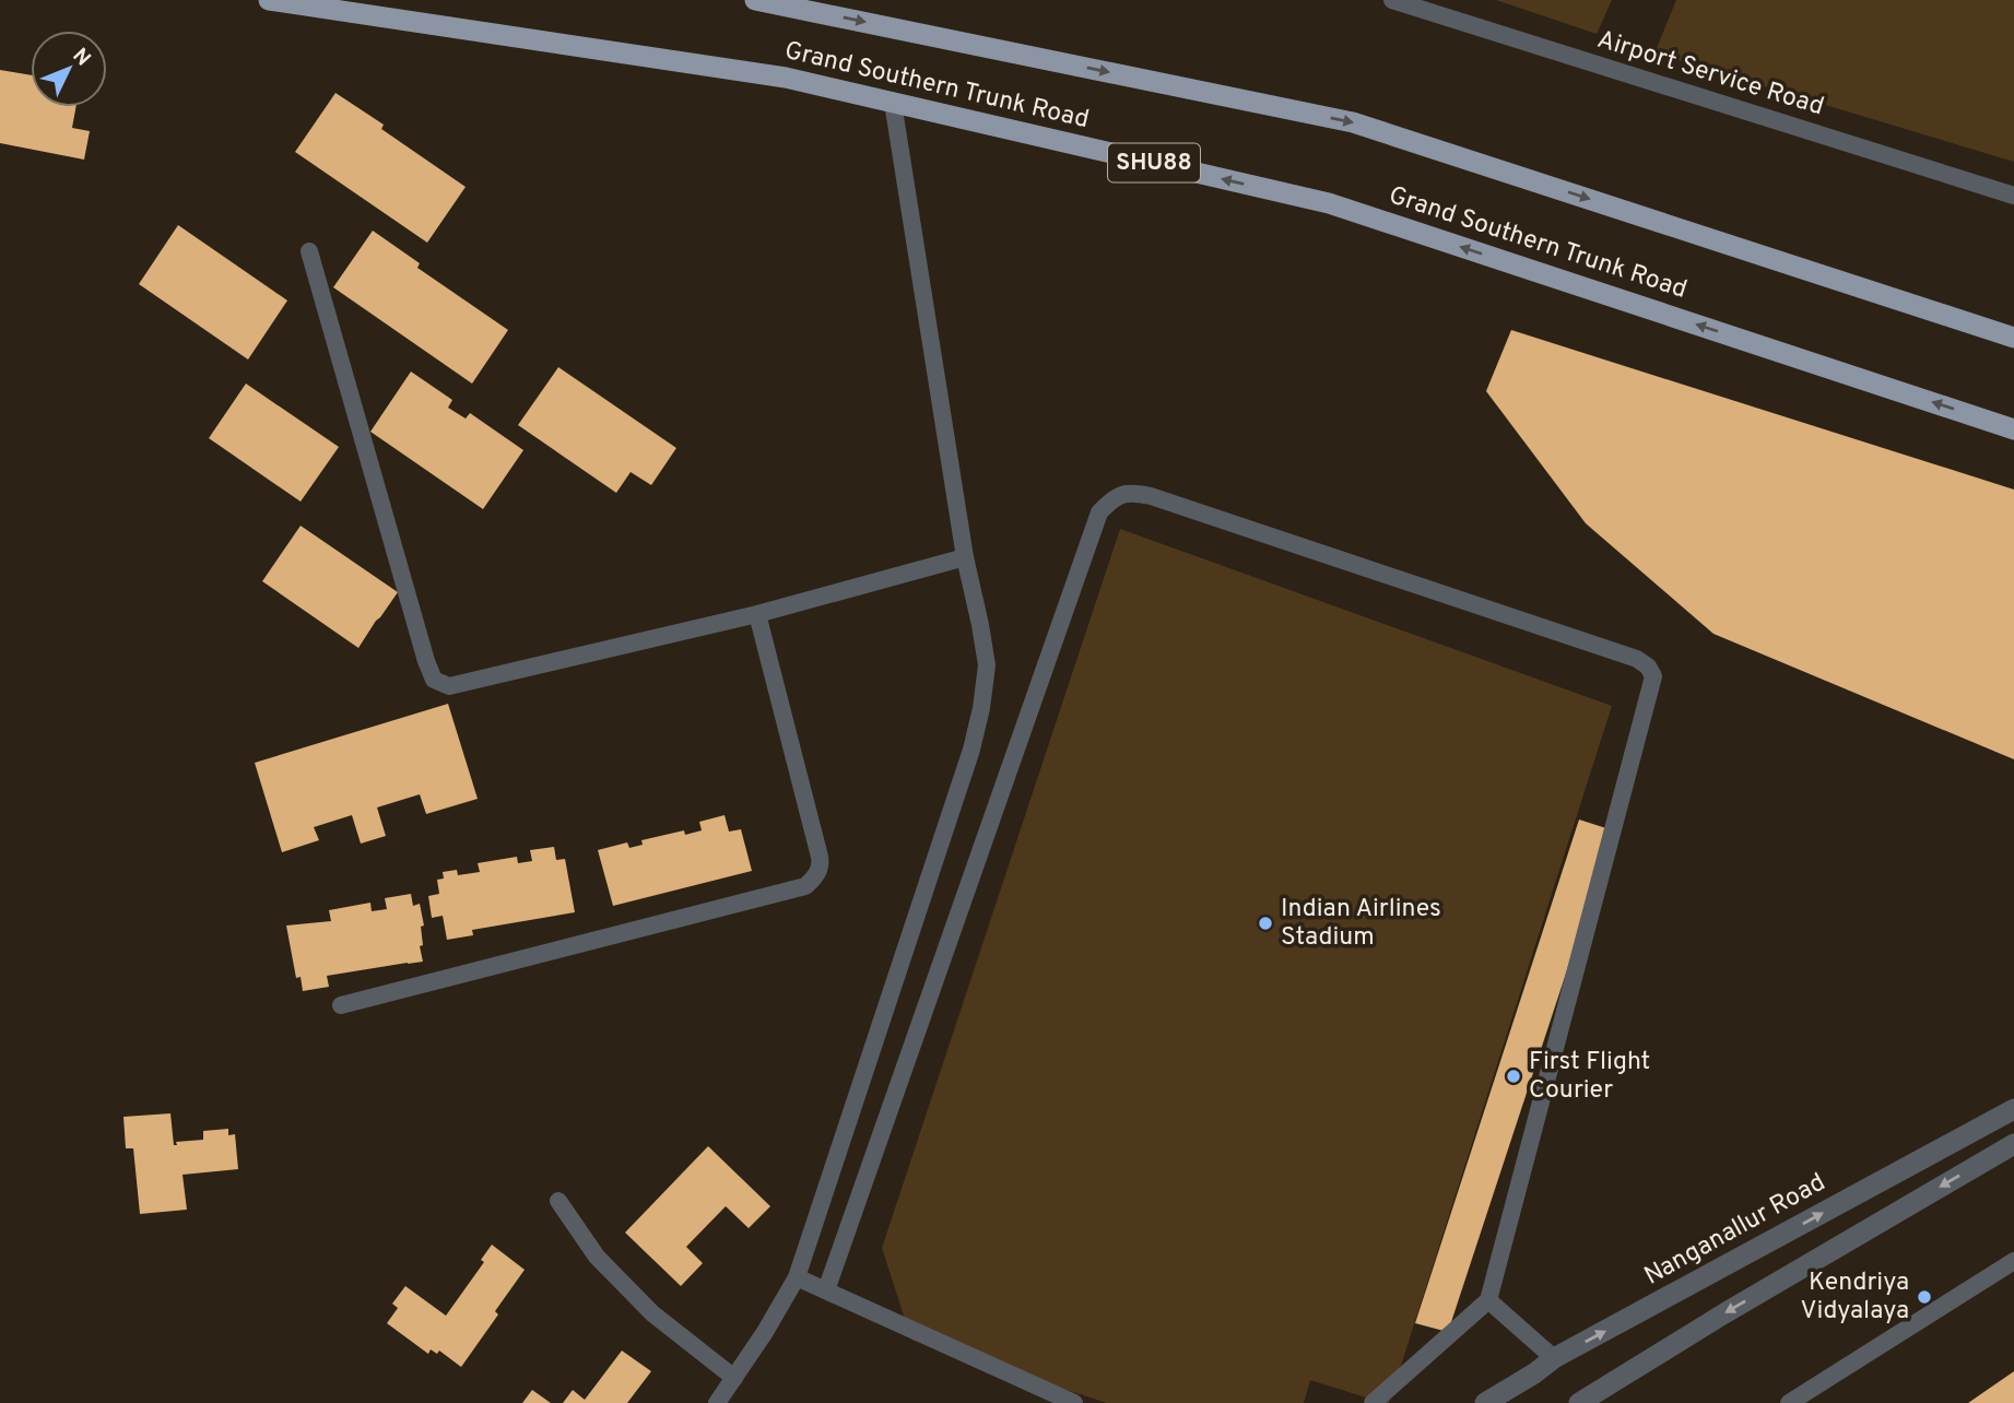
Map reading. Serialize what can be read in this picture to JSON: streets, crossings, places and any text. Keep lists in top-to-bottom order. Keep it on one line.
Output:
{"streets":{"main road":["Grand Southern Trunk Road","SHU88"],"street":["Nanganallur Road"],"lane":["Airport Service Road"]},"places":["Indian Airlines Stadium","First Flight Courier","Kendriya Vidyalaya"],"north":"top right"}
